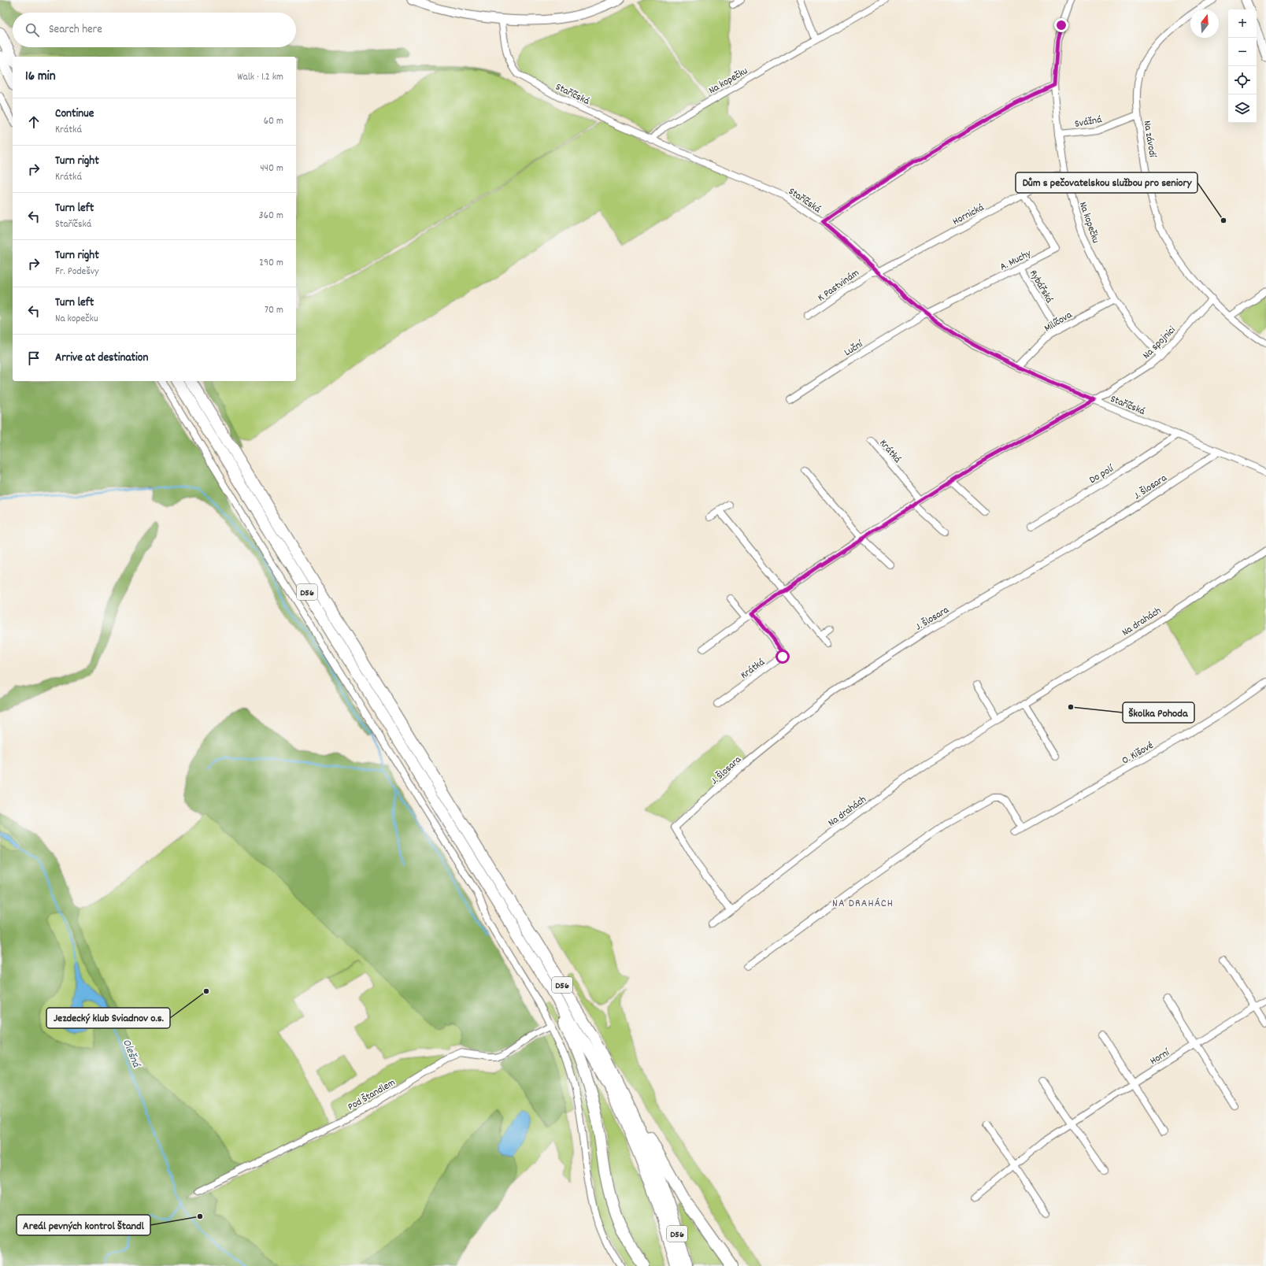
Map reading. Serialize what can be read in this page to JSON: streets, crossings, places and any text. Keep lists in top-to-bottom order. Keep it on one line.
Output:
{"streets":{"highway":["D56"],"street":["Na kopečku","Staříčská","Svážná","Na závodí","Hornická","A. Muchy","K Pastvinám","Rybářská","Milíčova","Na spojnici","Luční","Krátká","Do polí","J. Šlosara","Na drahách","O. Kišové","Horní","Pod Štandlem"]},"crossings":[["Na kopečku","Staříčská"],["Na kopečku","Svážná"],["Na kopečku","Hornická"],["Na kopečku","Milíčova"],["Na kopečku","Na spojnici"],["Staříčská","Hornická"],["Staříčská","A. Muchy"],["Staříčská","K Pastvinám"],["Staříčská","Milíčova"],["Staříčská","Na spojnici"],["Staříčská","Luční"],["Staříčská","Do polí"],["Staříčská","J. Šlosara"],["Svážná","Na závodí"],["Na závodí","Na spojnici"],["Hornická","A. Muchy"],["Hornická","K Pastvinám"],["A. Muchy","Rybářská"],["A. Muchy","Luční"],["Rybářská","Milíčova"],["J. Šlosara","Na drahách"]],"districts":["NA DRAHÁCH"],"water":["Olešná"],"places":["Dům s pečovatelskou službou pro seniory","Školka Pohoda","Jezdecký klub Sviadnov o.s.","Areál pevných kontrol Štandl"],"north":"top","page":{"map_buttons":["+","−"],"search":"Search here","heading":["16 min","Walk · 1.2 km"],"list":[["Continue","Krátká","60 m"],["Turn right","Krátká","440 m"],["Turn left","Staříčská","360 m"],["Turn right","Fr. Podešvy","290 m"],["Turn left","Na kopečku","70 m"],"Arrive at destination"]}}
